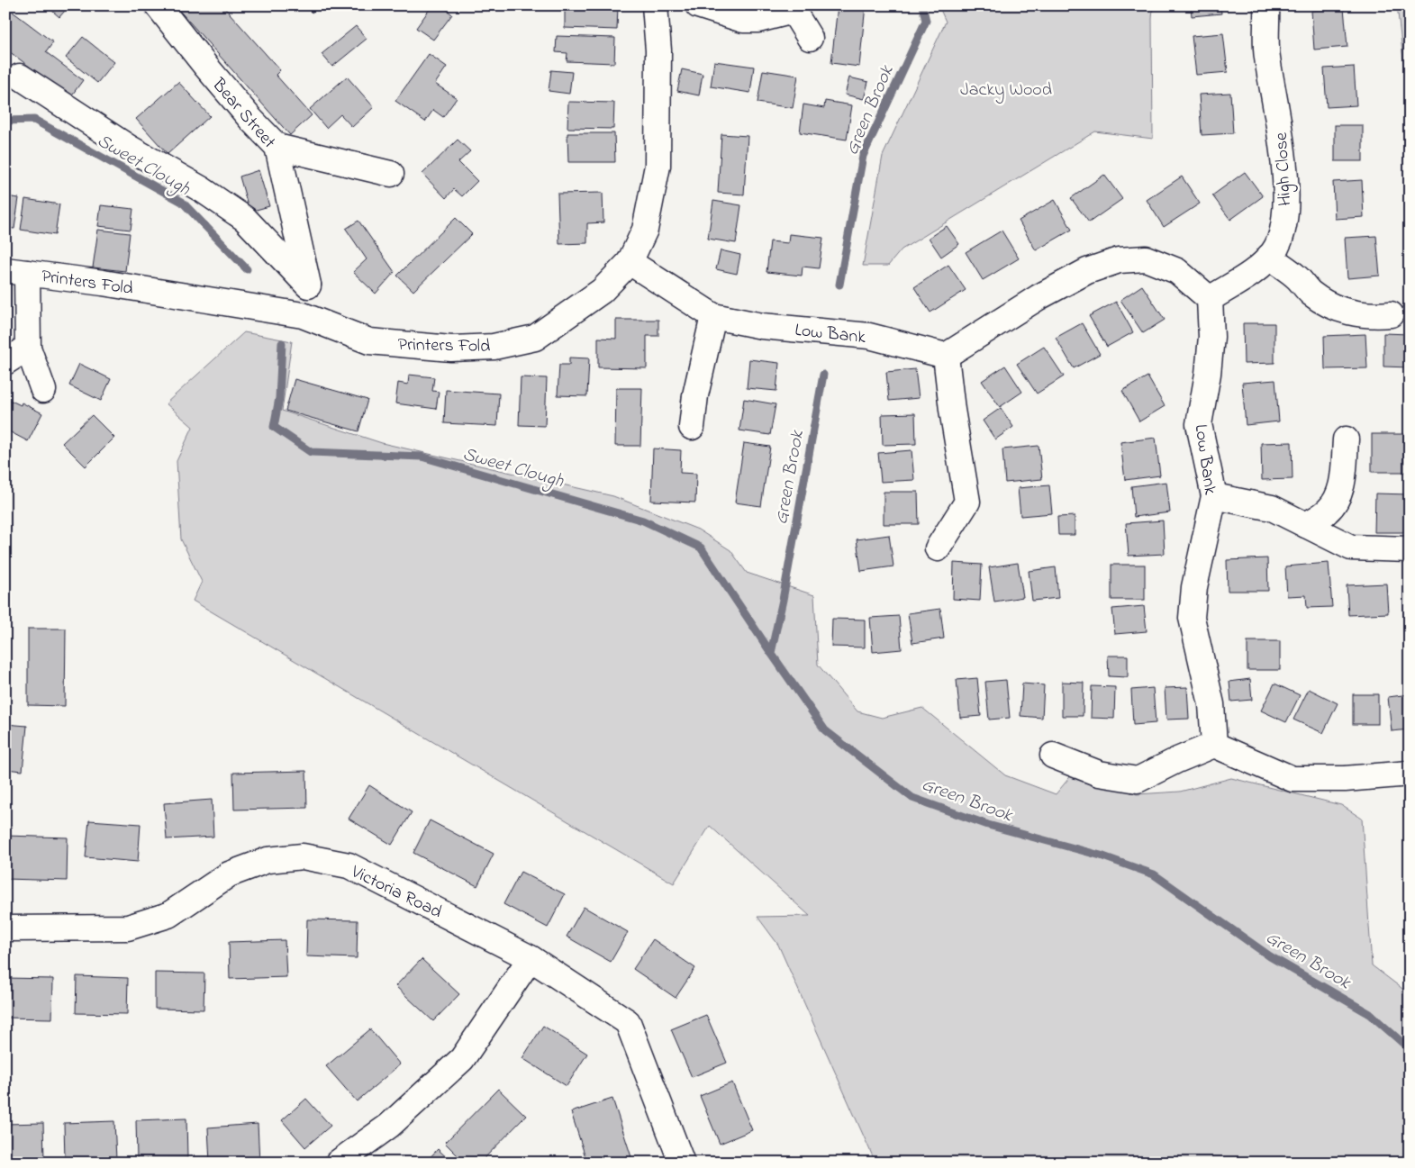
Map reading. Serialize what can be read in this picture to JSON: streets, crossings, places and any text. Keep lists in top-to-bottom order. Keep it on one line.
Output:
{"streets":{"street":["Bear Street","High Close","Printers Fold","Low Bank","Victoria Road"]},"crossings":[["Bear Street","Printers Fold"],["High Close","Low Bank"],["Printers Fold","Low Bank"]],"water":["Green Brook","Sweet Clough"],"parks":["Jacky Wood"]}
